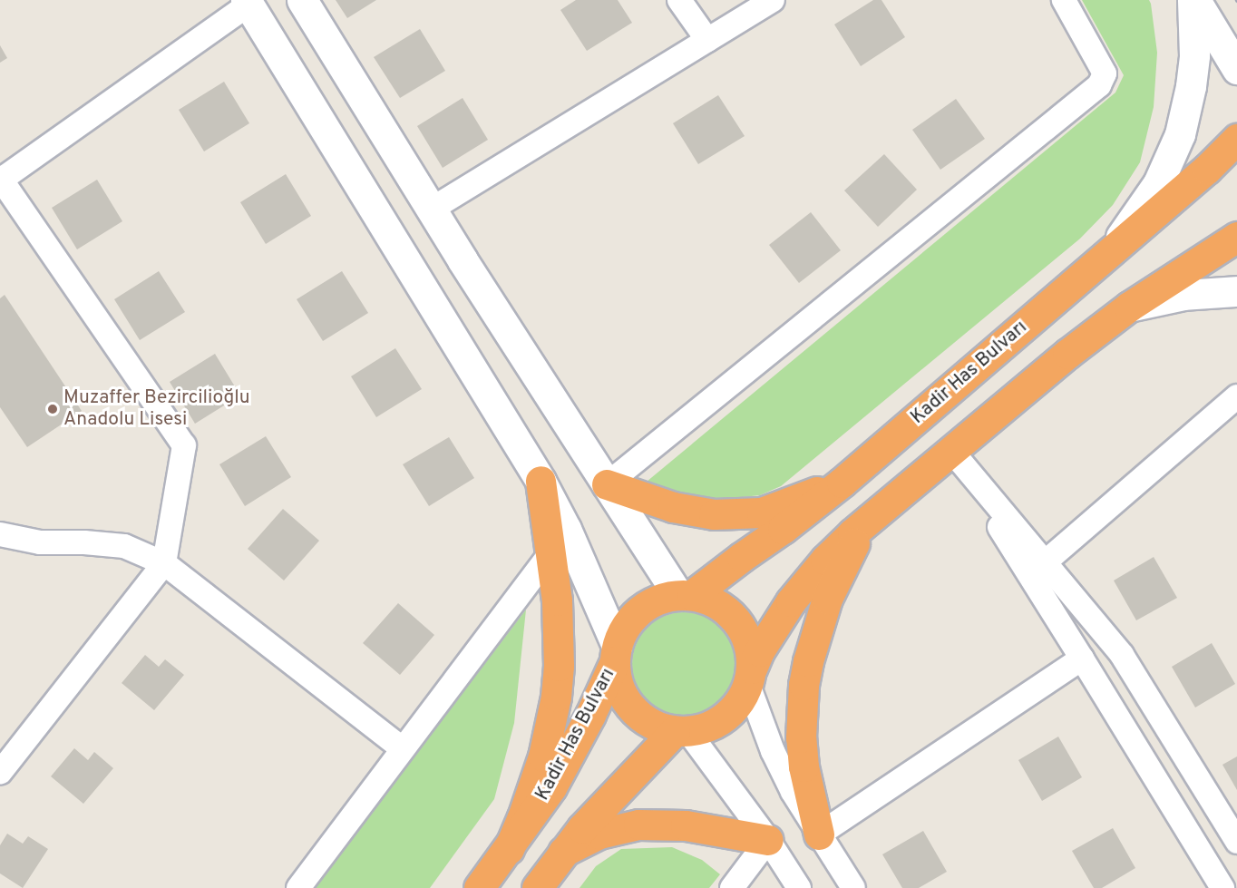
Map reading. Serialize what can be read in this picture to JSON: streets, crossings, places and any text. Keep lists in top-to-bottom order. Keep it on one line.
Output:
{"streets":{"highway":["Kadir Has Bulvarı"]},"places":["Muzaffer Bezircilioğlu Anadolu Lisesi"]}
